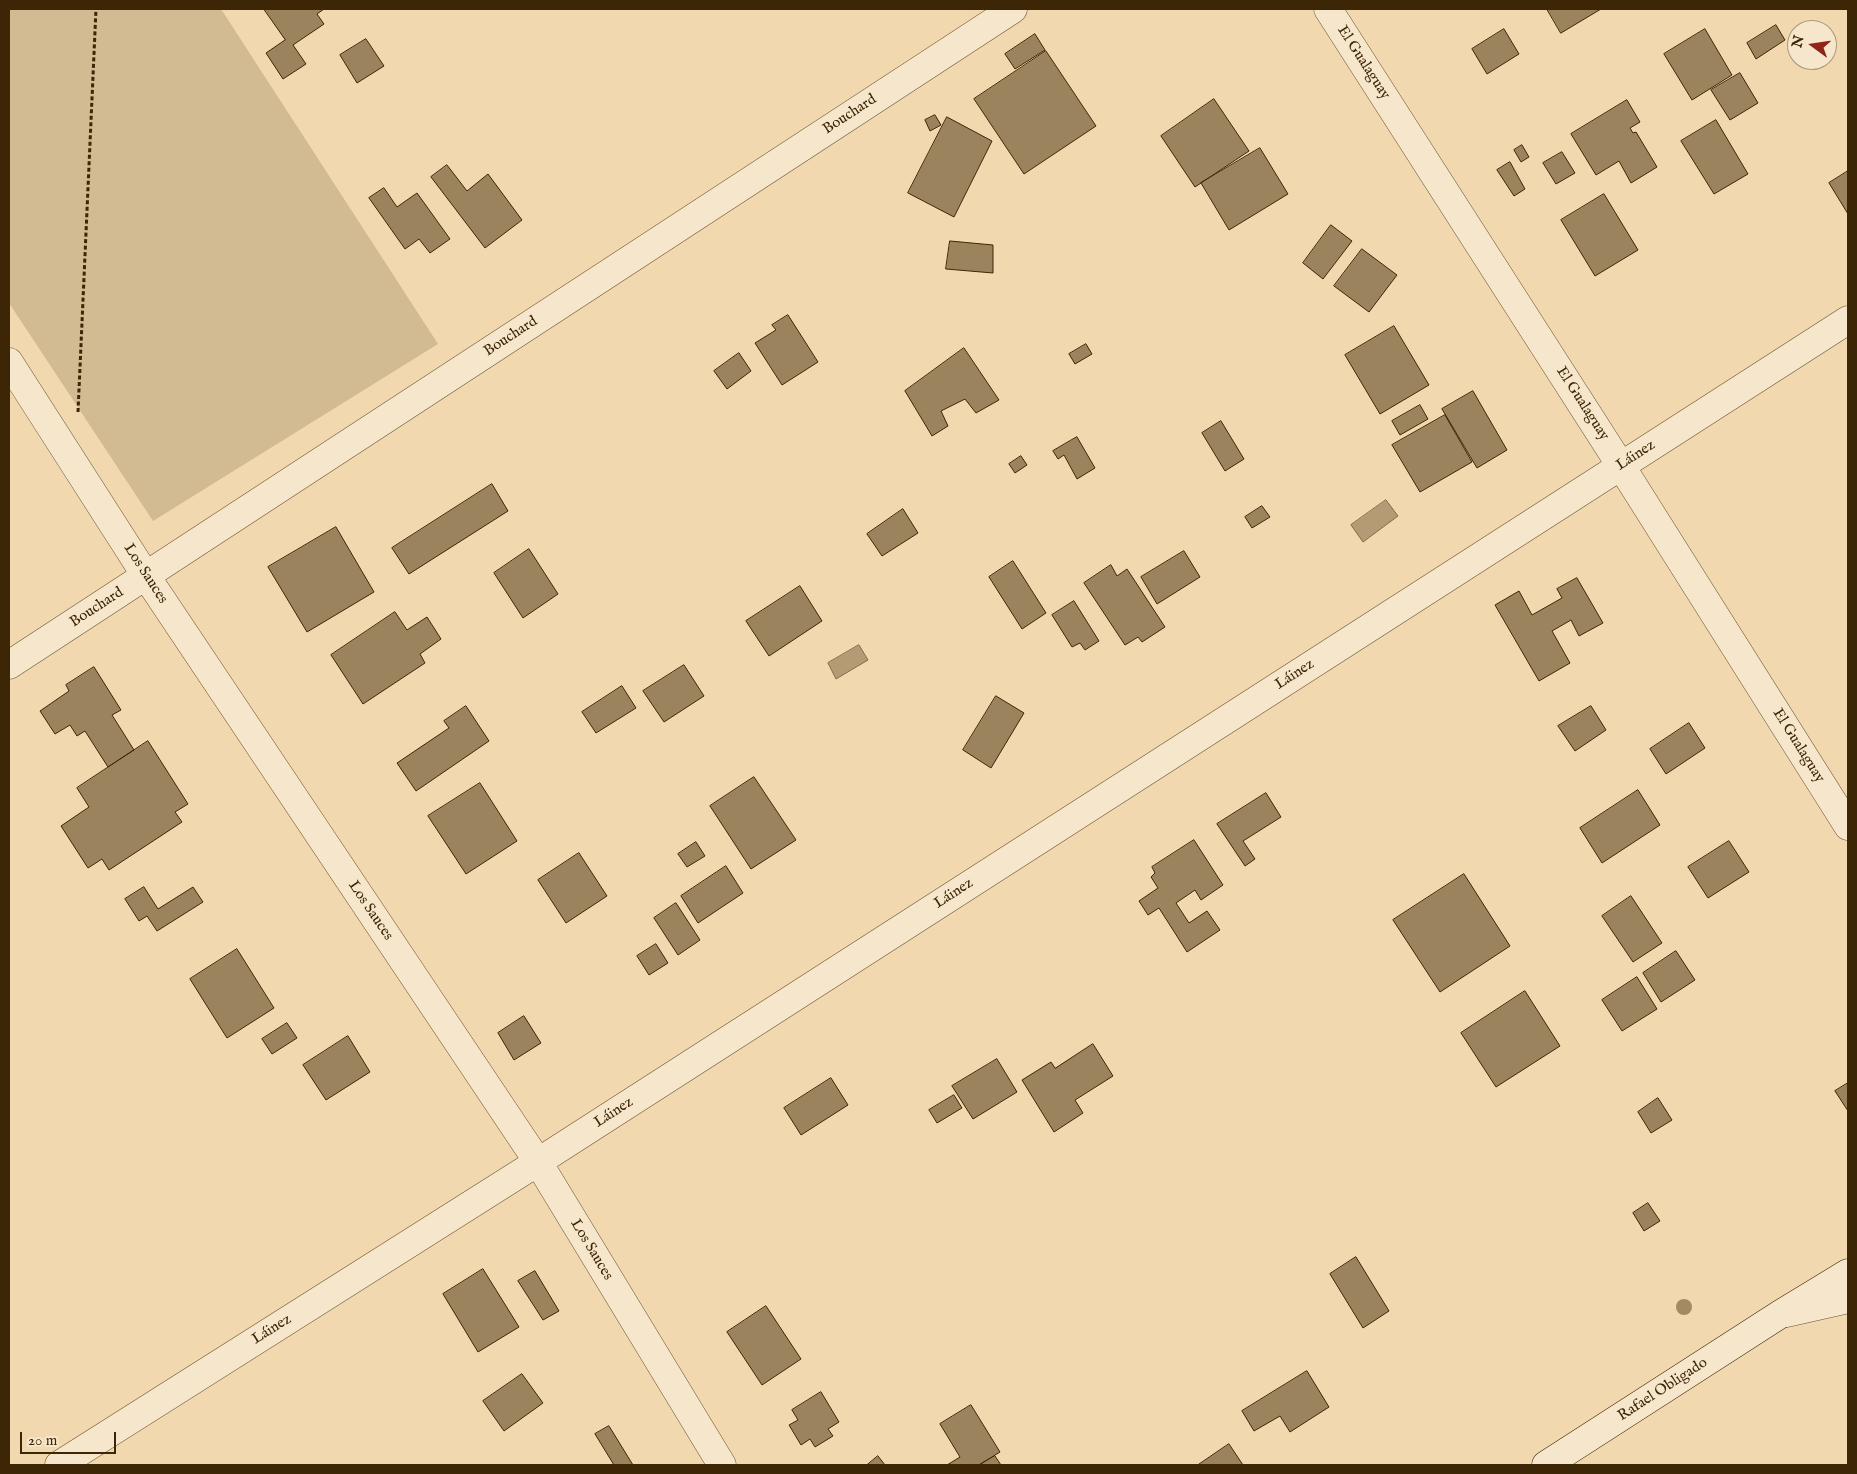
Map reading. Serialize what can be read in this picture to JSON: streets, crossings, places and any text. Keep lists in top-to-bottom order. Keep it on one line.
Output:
{"streets":{"street":["El Gualaguay","Bouchard","Láinez","Los Sauces","Rafael Obligado"]},"crossings":[["El Gualaguay","Láinez"],["Bouchard","Los Sauces"],["Láinez","Los Sauces"]],"scale_bar":"20 m","north":"left"}
